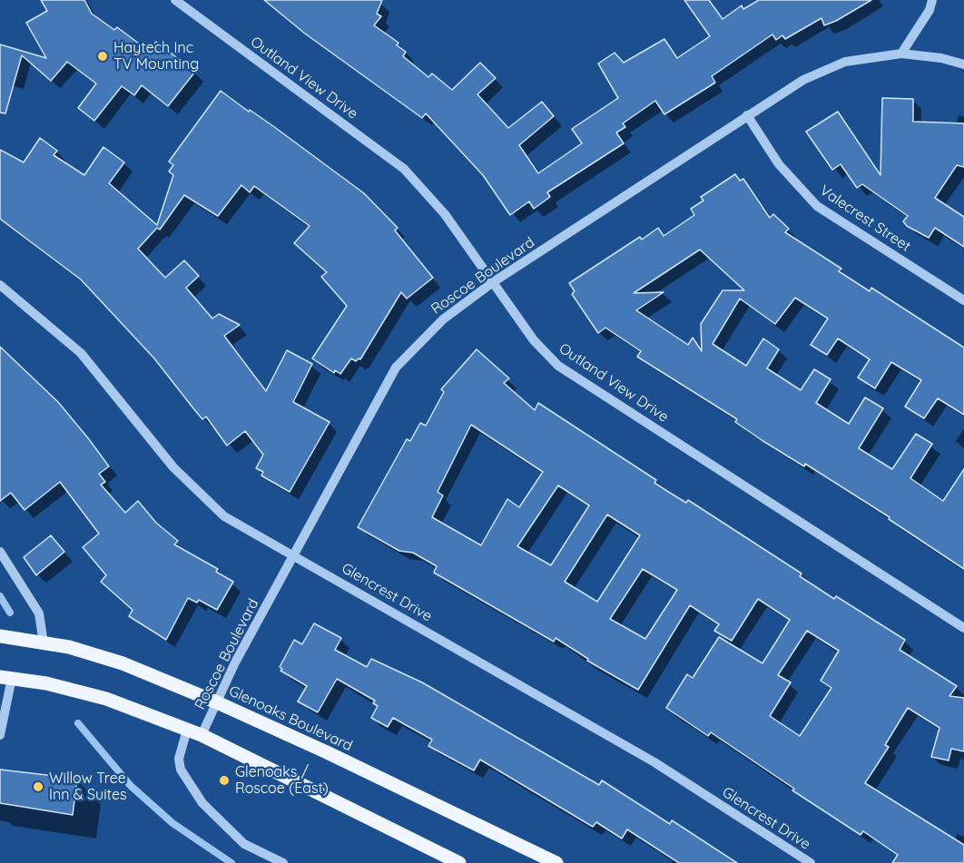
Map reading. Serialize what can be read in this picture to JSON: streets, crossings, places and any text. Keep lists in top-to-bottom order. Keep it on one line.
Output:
{"streets":{"main road":["Glenoaks Boulevard"],"street":["Outland View Drive","Valecrest Street","Roscoe Boulevard","Glencrest Drive"]},"crossings":[["Outland View Drive","Roscoe Boulevard"],["Valecrest Street","Roscoe Boulevard"],["Roscoe Boulevard","Glencrest Drive"],["Roscoe Boulevard","Glenoaks Boulevard"]],"places":["Haytech Inc TV Mounting","Glenoaks / Roscoe (East)","Willow Tree Inn & Suites"]}
